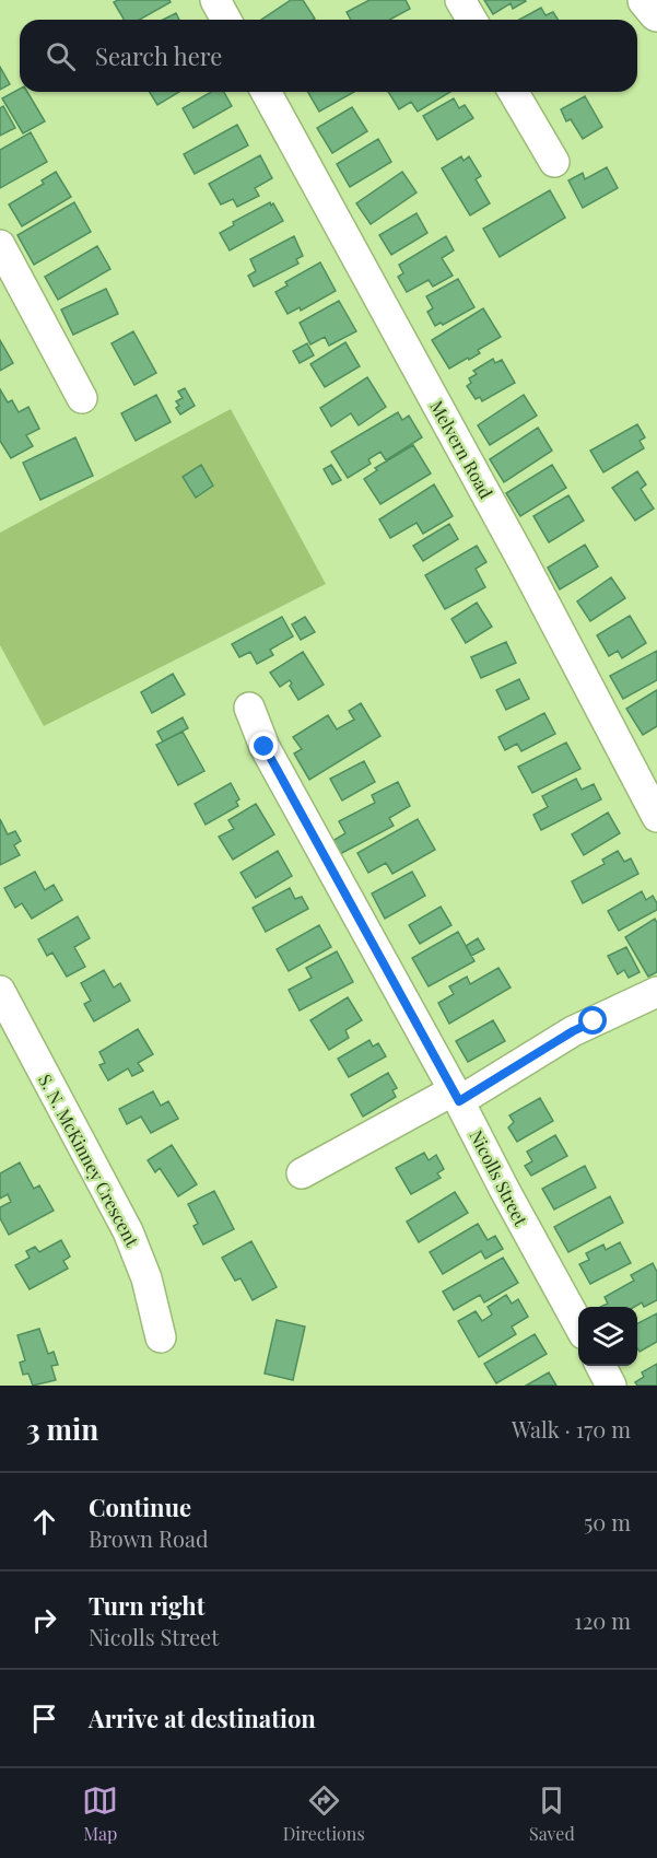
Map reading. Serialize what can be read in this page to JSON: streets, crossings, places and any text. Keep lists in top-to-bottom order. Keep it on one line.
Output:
{"streets":{"street":["Melvern Road","S. N. McKinney Crescent","Nicolls Street"]},"page":{"search":"Search here","heading":["3 min","Walk · 170 m"],"list":[["Continue","Brown Road","50 m"],["Turn right","Nicolls Street","120 m"],"Arrive at destination"],"nav":["Map","Directions","Saved"]}}
